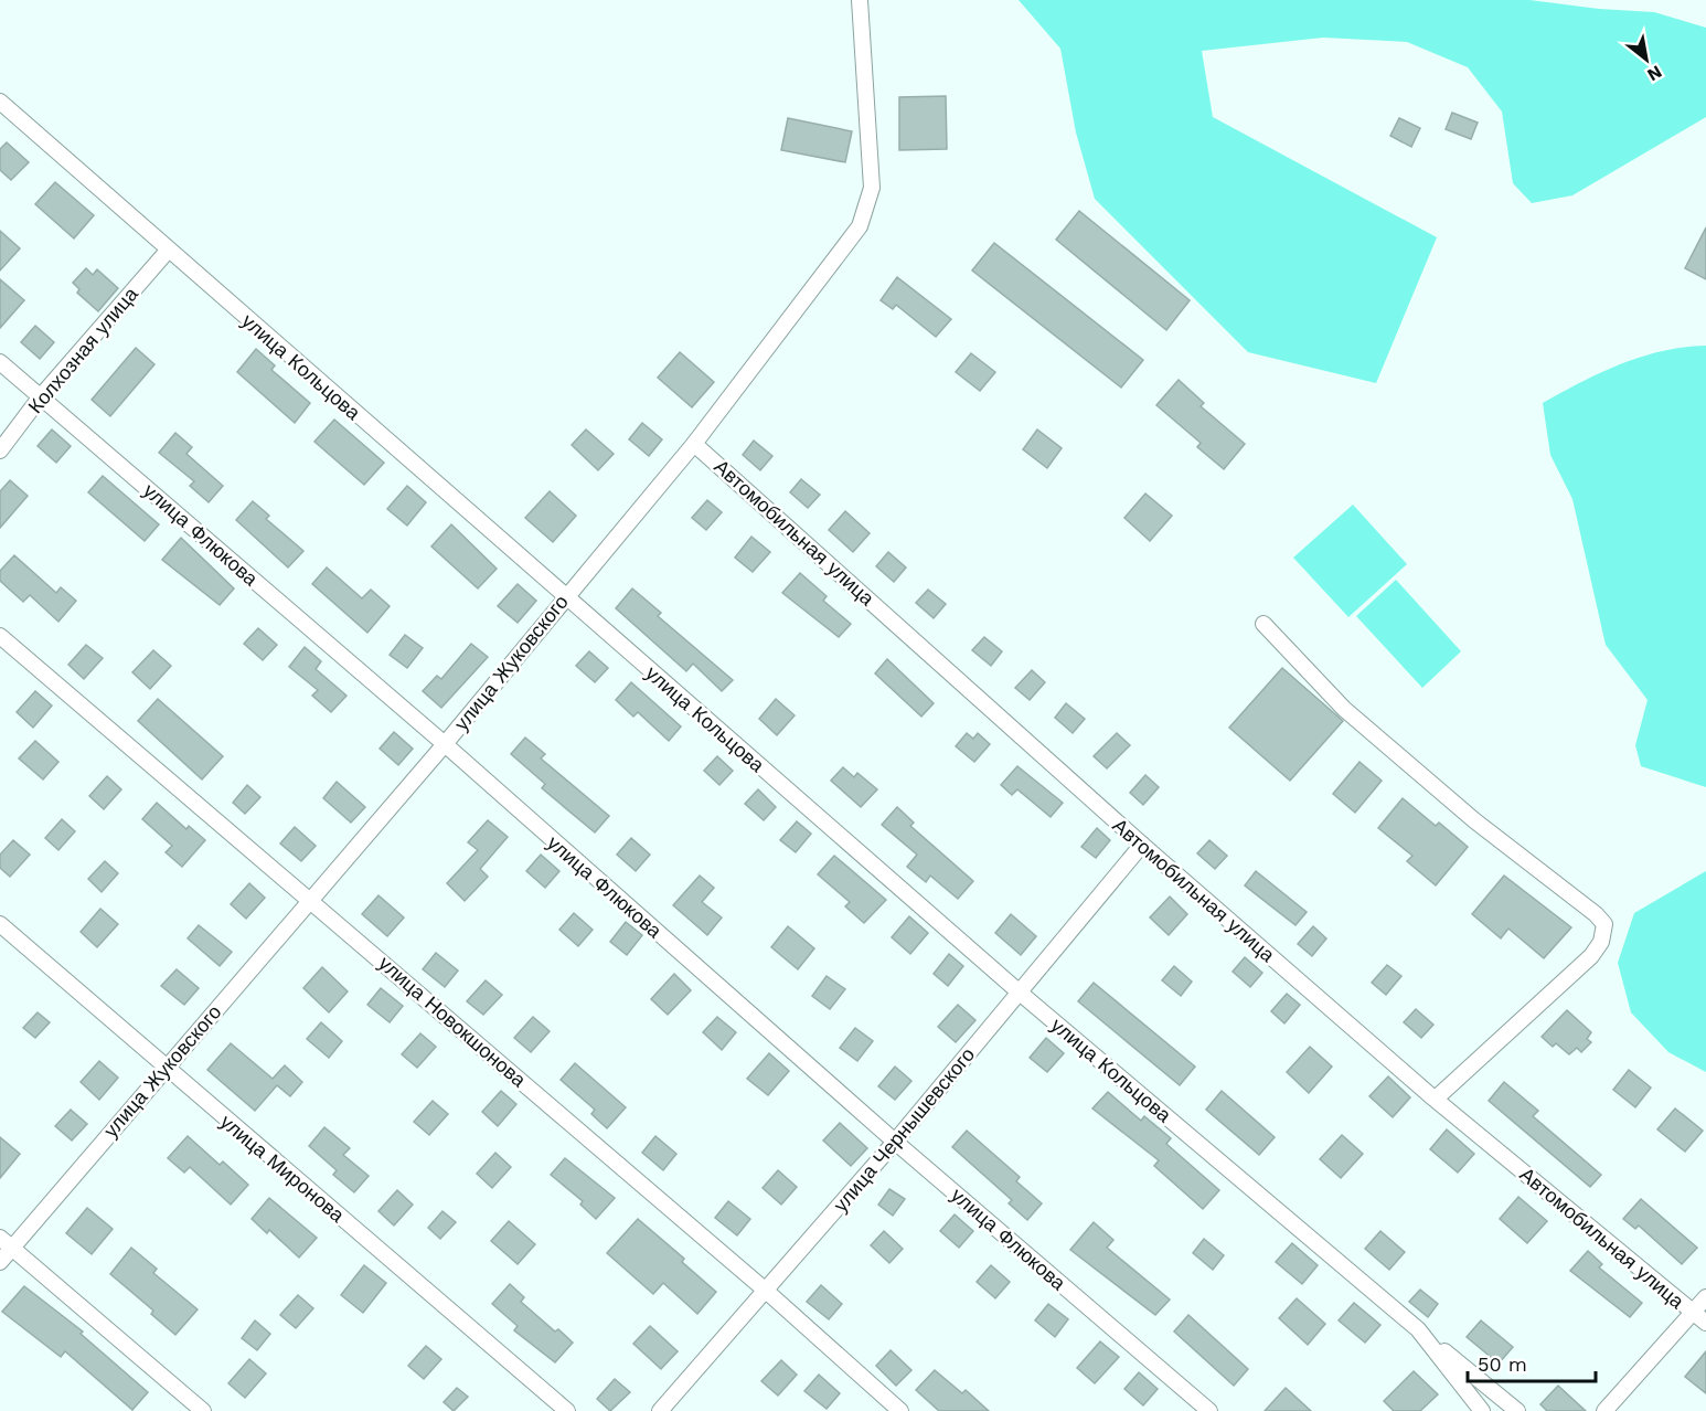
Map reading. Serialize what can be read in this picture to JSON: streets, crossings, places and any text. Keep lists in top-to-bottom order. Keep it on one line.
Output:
{"streets":{"street":["Колхозная улица","улица Кольцова","Автомобильная улица","улица Флюкова","улица Жуковского","улица Новокшонова","улица Чернышевского","улица Миронова"]},"crossings":[["Колхозная улица","улица Кольцова"],["Колхозная улица","улица Флюкова"],["улица Кольцова","улица Жуковского"],["улица Кольцова","улица Чернышевского"],["Автомобильная улица","улица Жуковского"],["Автомобильная улица","улица Чернышевского"],["улица Флюкова","улица Жуковского"],["улица Флюкова","улица Чернышевского"],["улица Жуковского","улица Новокшонова"],["улица Жуковского","улица Миронова"],["улица Новокшонова","улица Чернышевского"]],"scale_bar":"50 m","north":"bottom right"}
